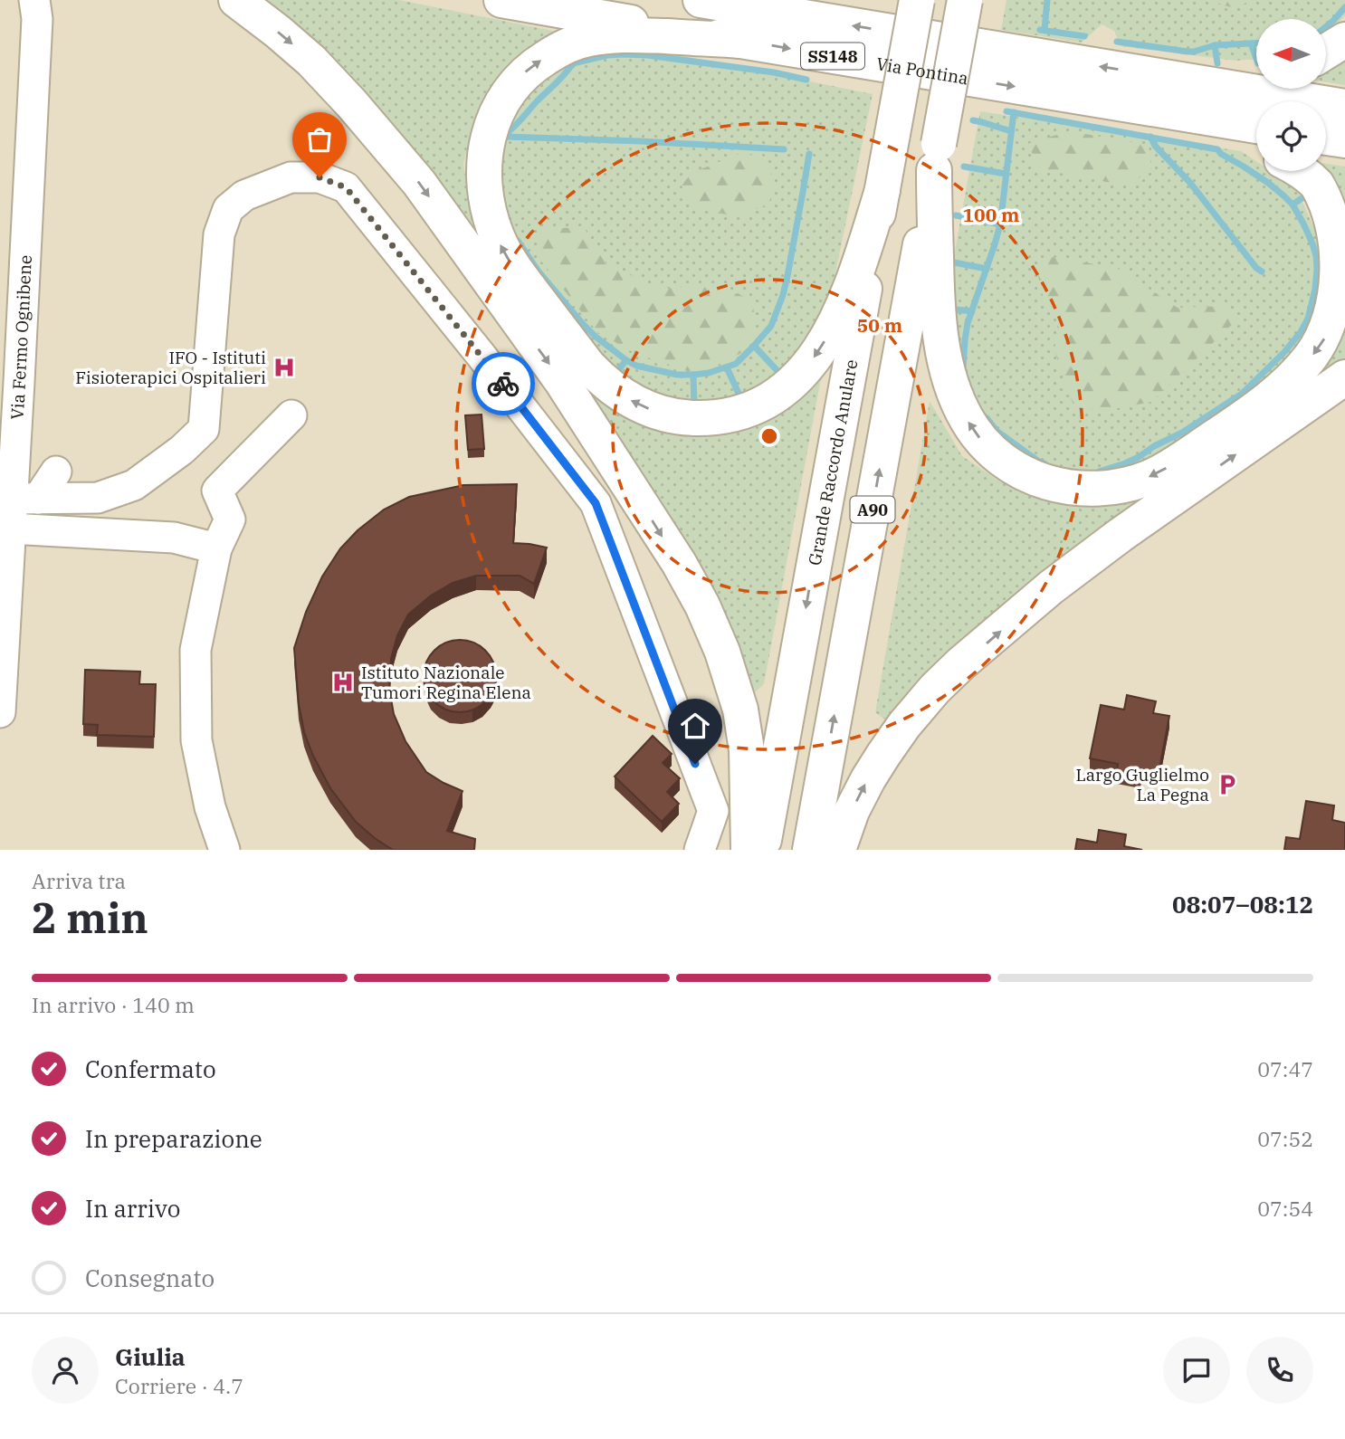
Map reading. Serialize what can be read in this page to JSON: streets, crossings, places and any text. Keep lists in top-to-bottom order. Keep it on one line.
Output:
{"streets":{"highway":["SS148","Via Pontina","Grande Raccordo Anulare","A90"],"street":["Via Fermo Ognibene"]},"places":{"hospital":["IFO - Istituti Fisioterapici Ospitalieri","Istituto Nazionale Tumori Regina Elena"],"parking":["Largo Guglielmo La Pegna"]},"north":"left","page":{"heading":["2 min","Arriva tra","08:07–08:12"],"panel":["Giulia","Corriere · 4.7"],"bar":"In arrivo · 140 m","list":[["Confermato","07:47"],["In preparazione","07:52"],["In arrivo","07:54"],"Consegnato"]},"rings":["100 m","50 m"]}
